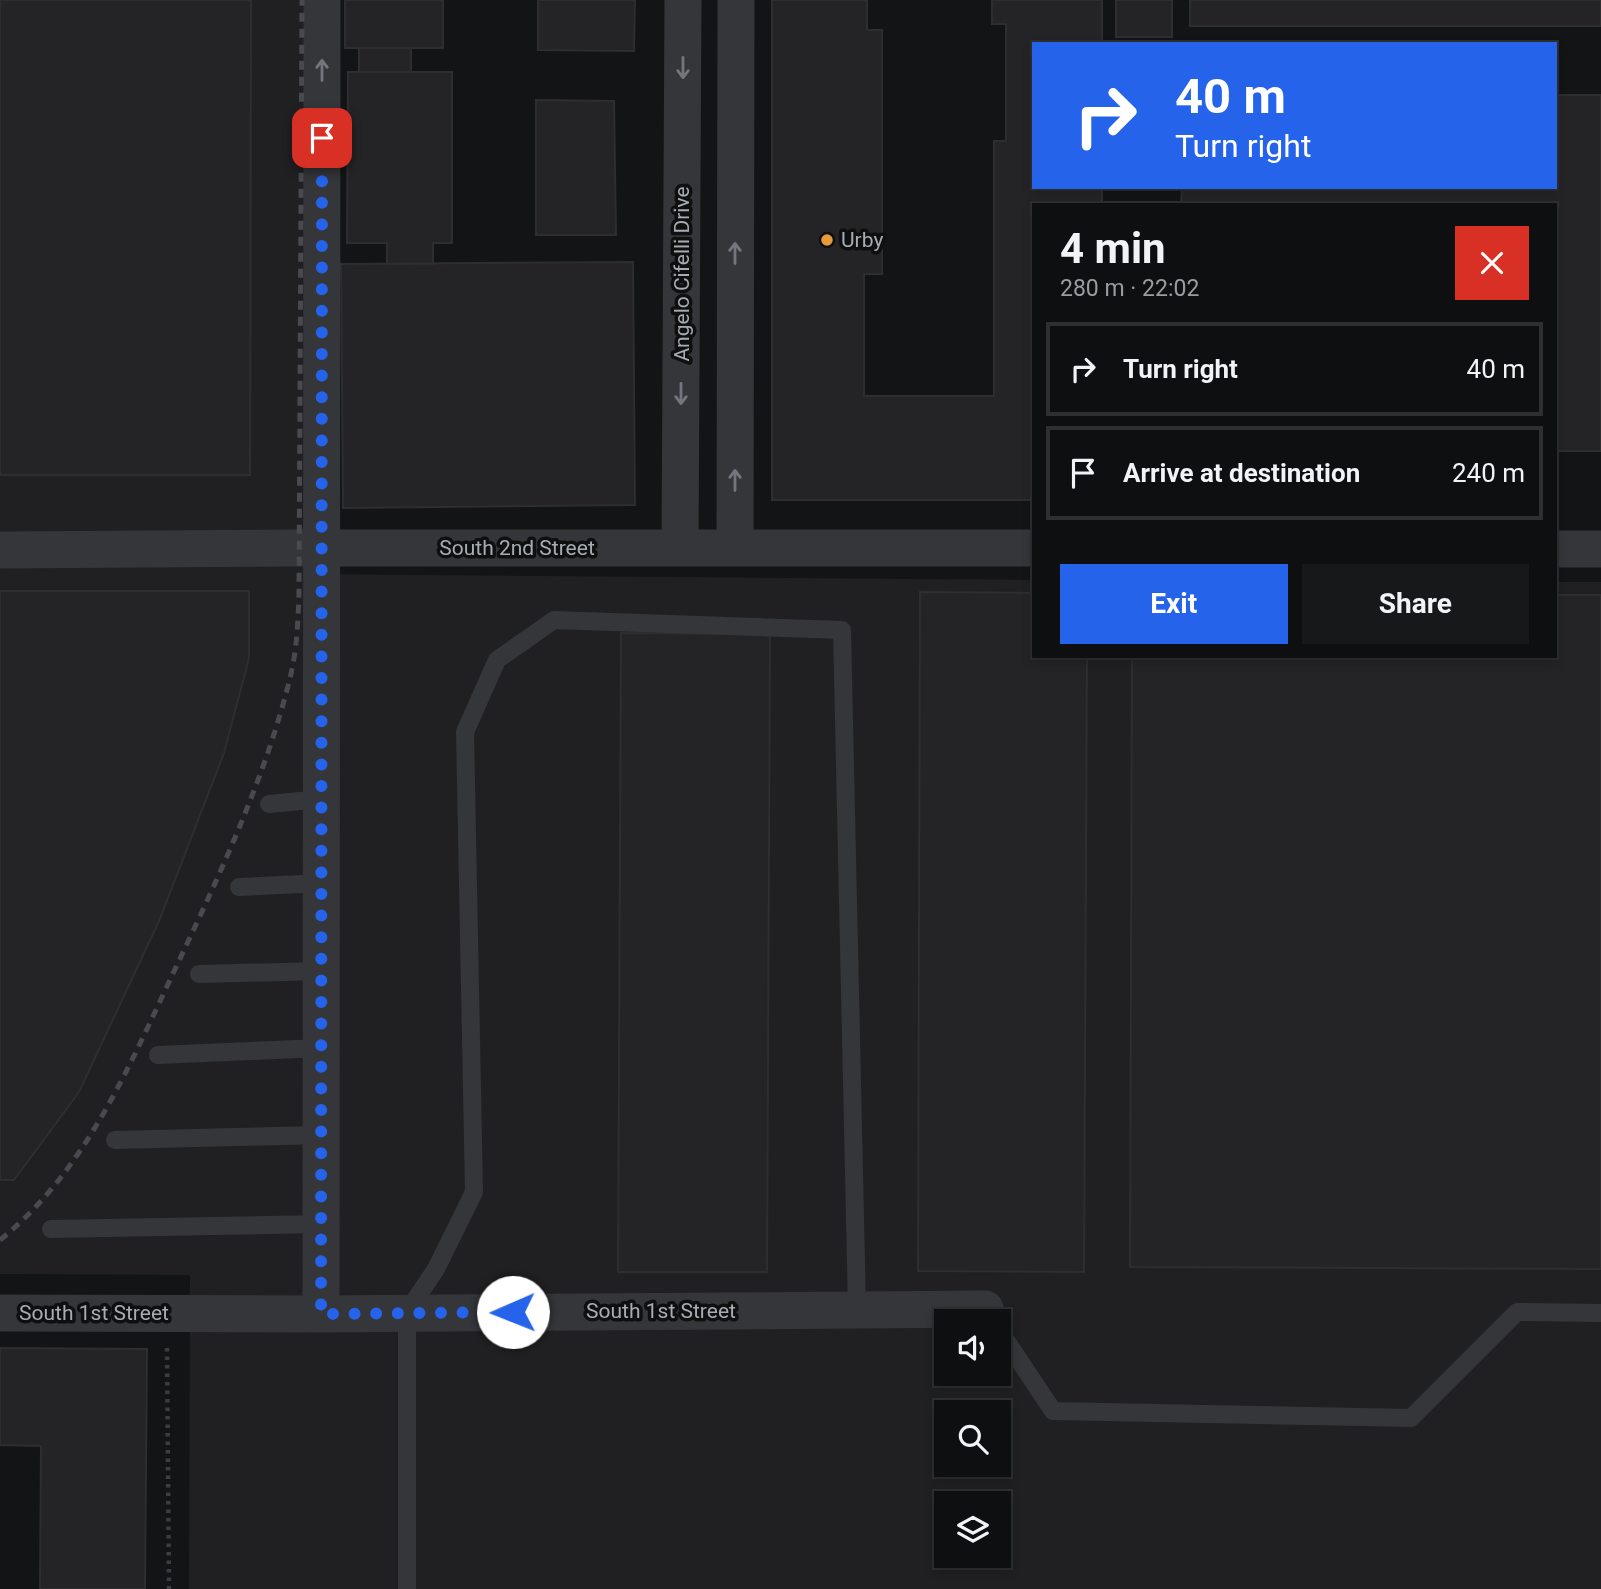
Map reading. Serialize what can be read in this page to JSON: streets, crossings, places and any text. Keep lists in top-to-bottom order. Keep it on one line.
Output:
{"streets":{"street":["Angelo Cifelli Drive","South 2nd Street","South 1st Street"]},"crossings":[["Angelo Cifelli Drive","South 2nd Street"]],"places":["Urby"],"page":{"turn":["40 m","Turn right"],"heading":["4 min","280 m · 22:02"],"list":[{"name":"Turn right","value":"40 m"},{"name":"Arrive at destination","value":"240 m"}],"buttons":["Exit","Share"]}}
